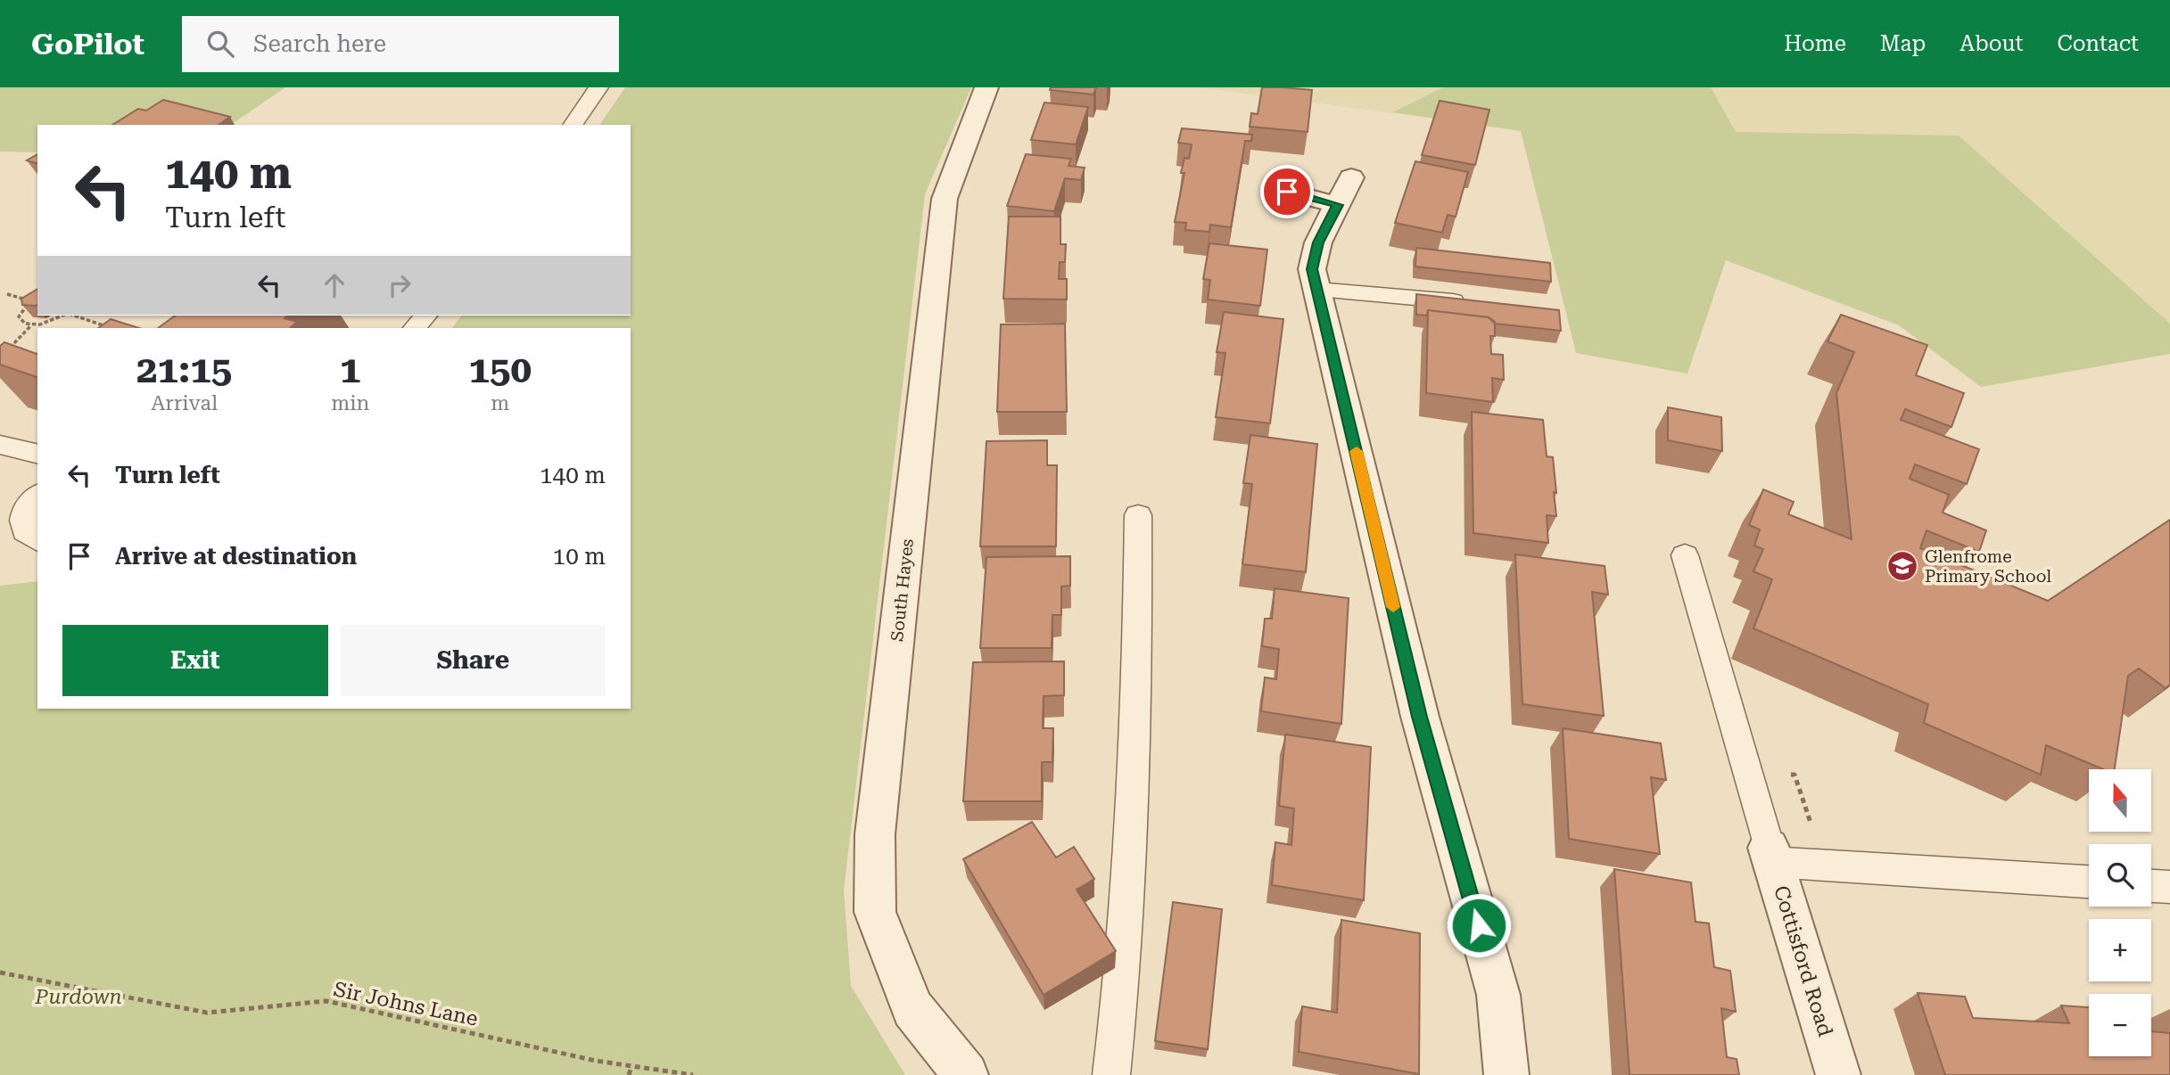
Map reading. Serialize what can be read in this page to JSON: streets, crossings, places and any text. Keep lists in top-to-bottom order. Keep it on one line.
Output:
{"streets":{"street":["South Hayes","Cottisford Road"],"path":["Sir Johns Lane"]},"parks":["Purdown"],"places":{"school or university":["Glenfrome Primary School"]},"north":"top","page":{"header":"GoPilot","search":"Search here","nav":["Home","Map","About","Contact"],"turn":["140 m","Turn left"],"eta":["21:15","Arrival","1","min","150","m"],"list":[{"name":"Turn left","value":"140 m"},{"name":"Arrive at destination","value":"10 m"}],"buttons":["Exit","Share"],"map_buttons":["+","−"]}}
